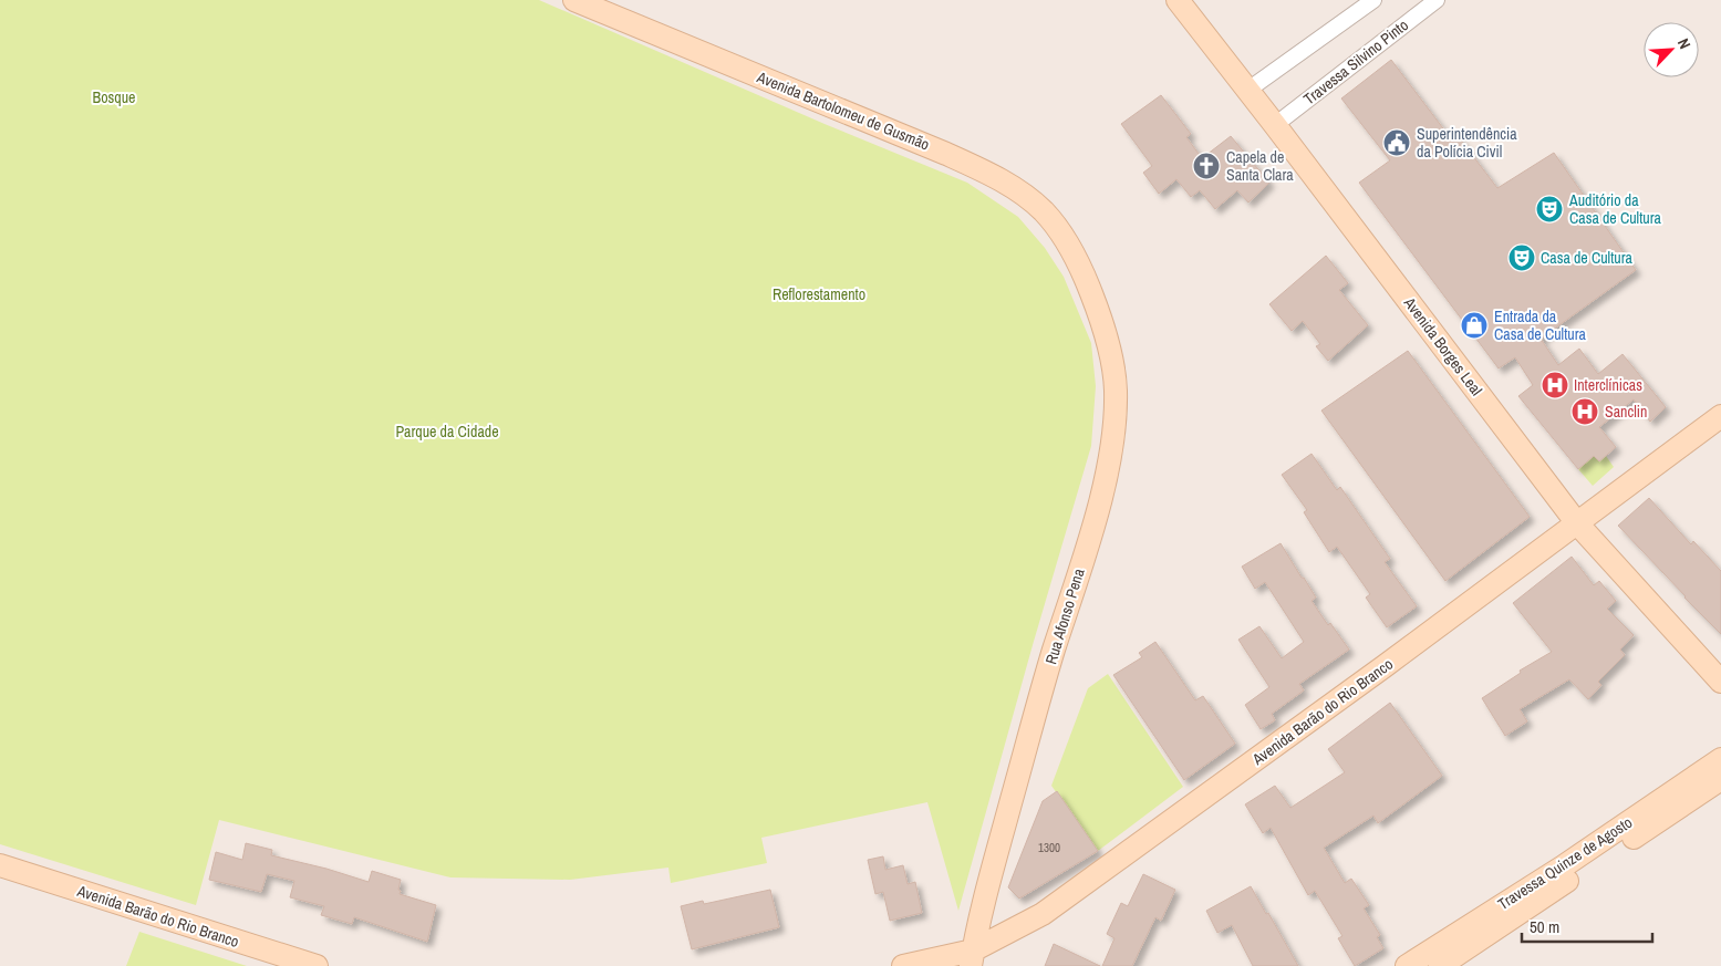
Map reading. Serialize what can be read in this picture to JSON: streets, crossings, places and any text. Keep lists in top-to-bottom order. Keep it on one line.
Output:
{"streets":{"main road":["Avenida Bartolomeu de Gusmão","Avenida Borges Leal","Rua Afonso Pena","Avenida Barão do Rio Branco","Travessa Quinze de Agosto"],"street":["Travessa Silvino Pinto"]},"crossings":[["Travessa Silvino Pinto","Avenida Borges Leal"],["Avenida Bartolomeu de Gusmão","Rua Afonso Pena"],["Avenida Borges Leal","Avenida Barão do Rio Branco"],["Rua Afonso Pena","Avenida Barão do Rio Branco"]],"parks":["Bosque","Reflorestamento","Parque da Cidade"],"places":{"public building":["Superintendência da Polícia Civil"],"church":["Capela de Santa Clara"],"theatre":["Auditório da Casa de Cultura","Casa de Cultura"],"shop":["Entrada da Casa de Cultura"],"hospital":["Interclínicas","Sanclin"]},"house_numbers":["1300"],"scale_bar":"50 m","north":"top right"}
